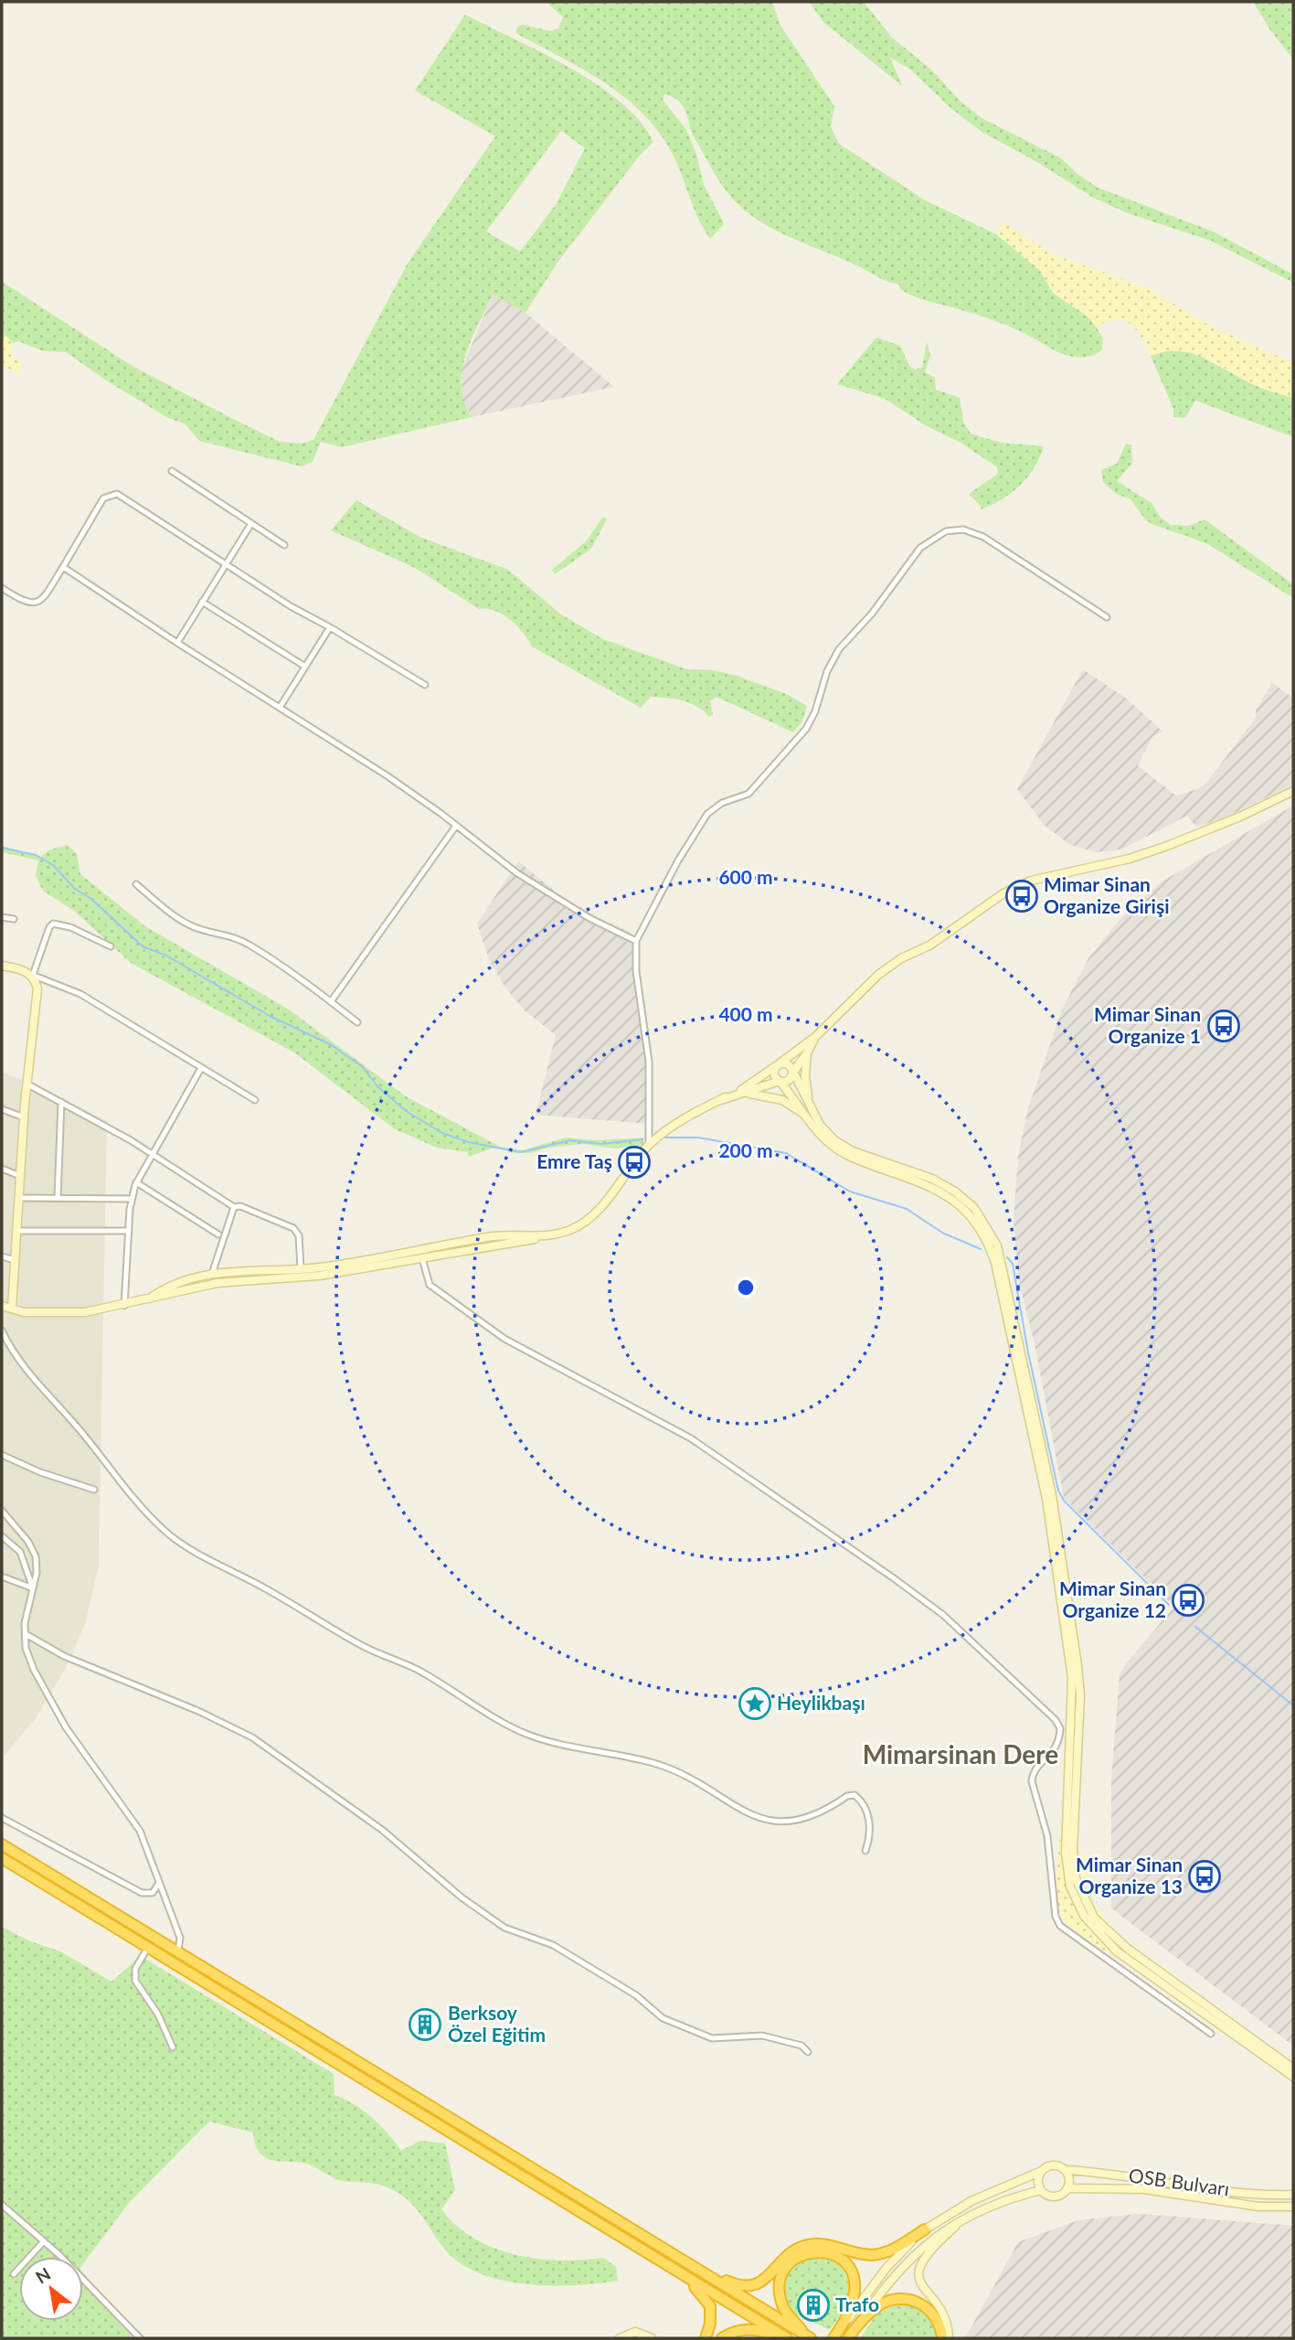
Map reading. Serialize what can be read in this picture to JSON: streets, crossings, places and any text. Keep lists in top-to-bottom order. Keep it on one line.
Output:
{"streets":{"street":["OSB Bulvarı"]},"districts":["Mimarsinan Dere"],"places":{"bus stop":["Mimar Sinan Organize Girişi","Mimar Sinan Organize 1","Emre Taş","Mimar Sinan Organize 12","Mimar Sinan Organize 13"],"place":["Heylikbaşı"],"building":["Berksoy Özel Eğitim","Trafo"]},"north":"top left","rings":["600 m","400 m","200 m"]}
